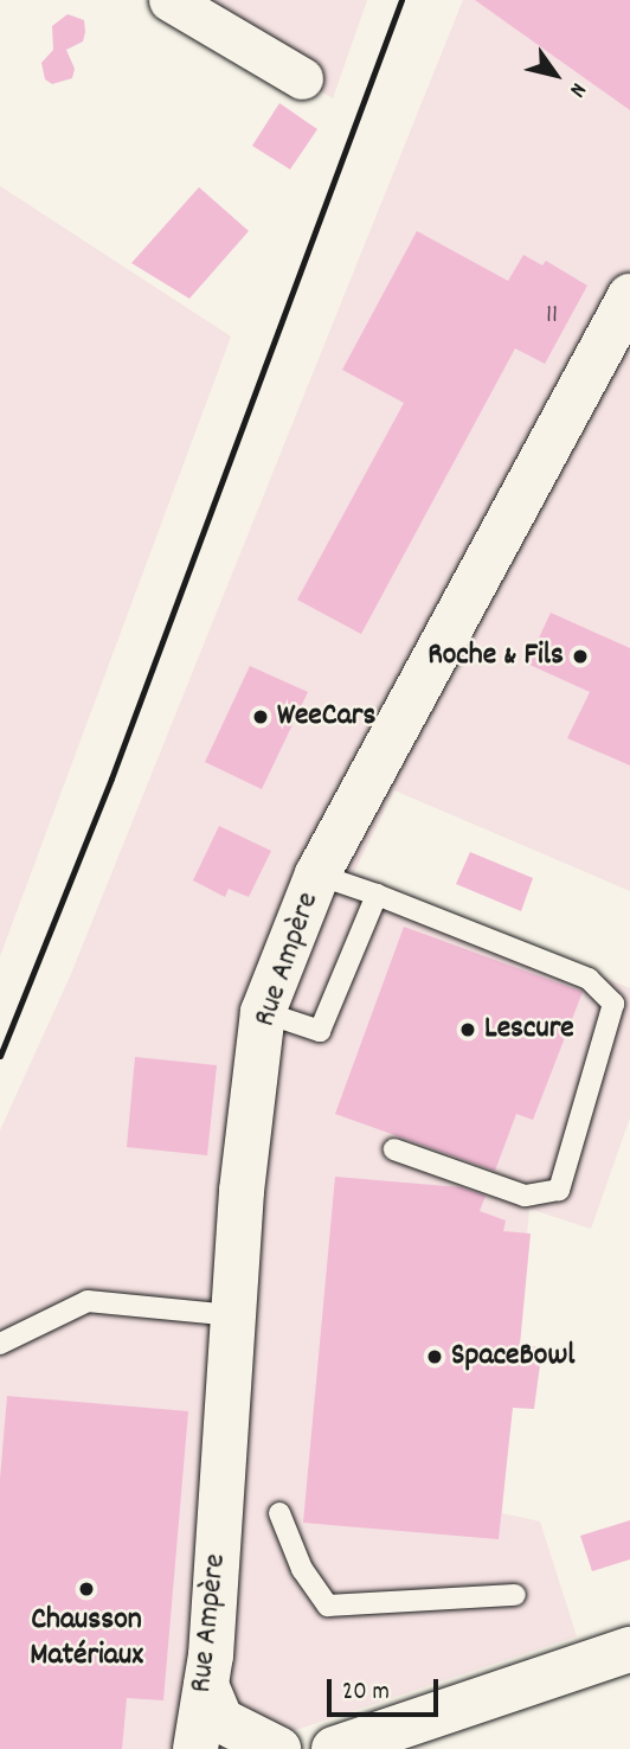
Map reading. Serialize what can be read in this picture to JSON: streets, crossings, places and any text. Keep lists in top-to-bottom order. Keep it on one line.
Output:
{"streets":{"main road":["Rue Ampère"]},"places":["Roche & Fils","WeeCars","Lescure","SpaceBowl","Chausson Matériaux"],"house_numbers":["11"],"scale_bar":"20 m","north":"bottom right"}
